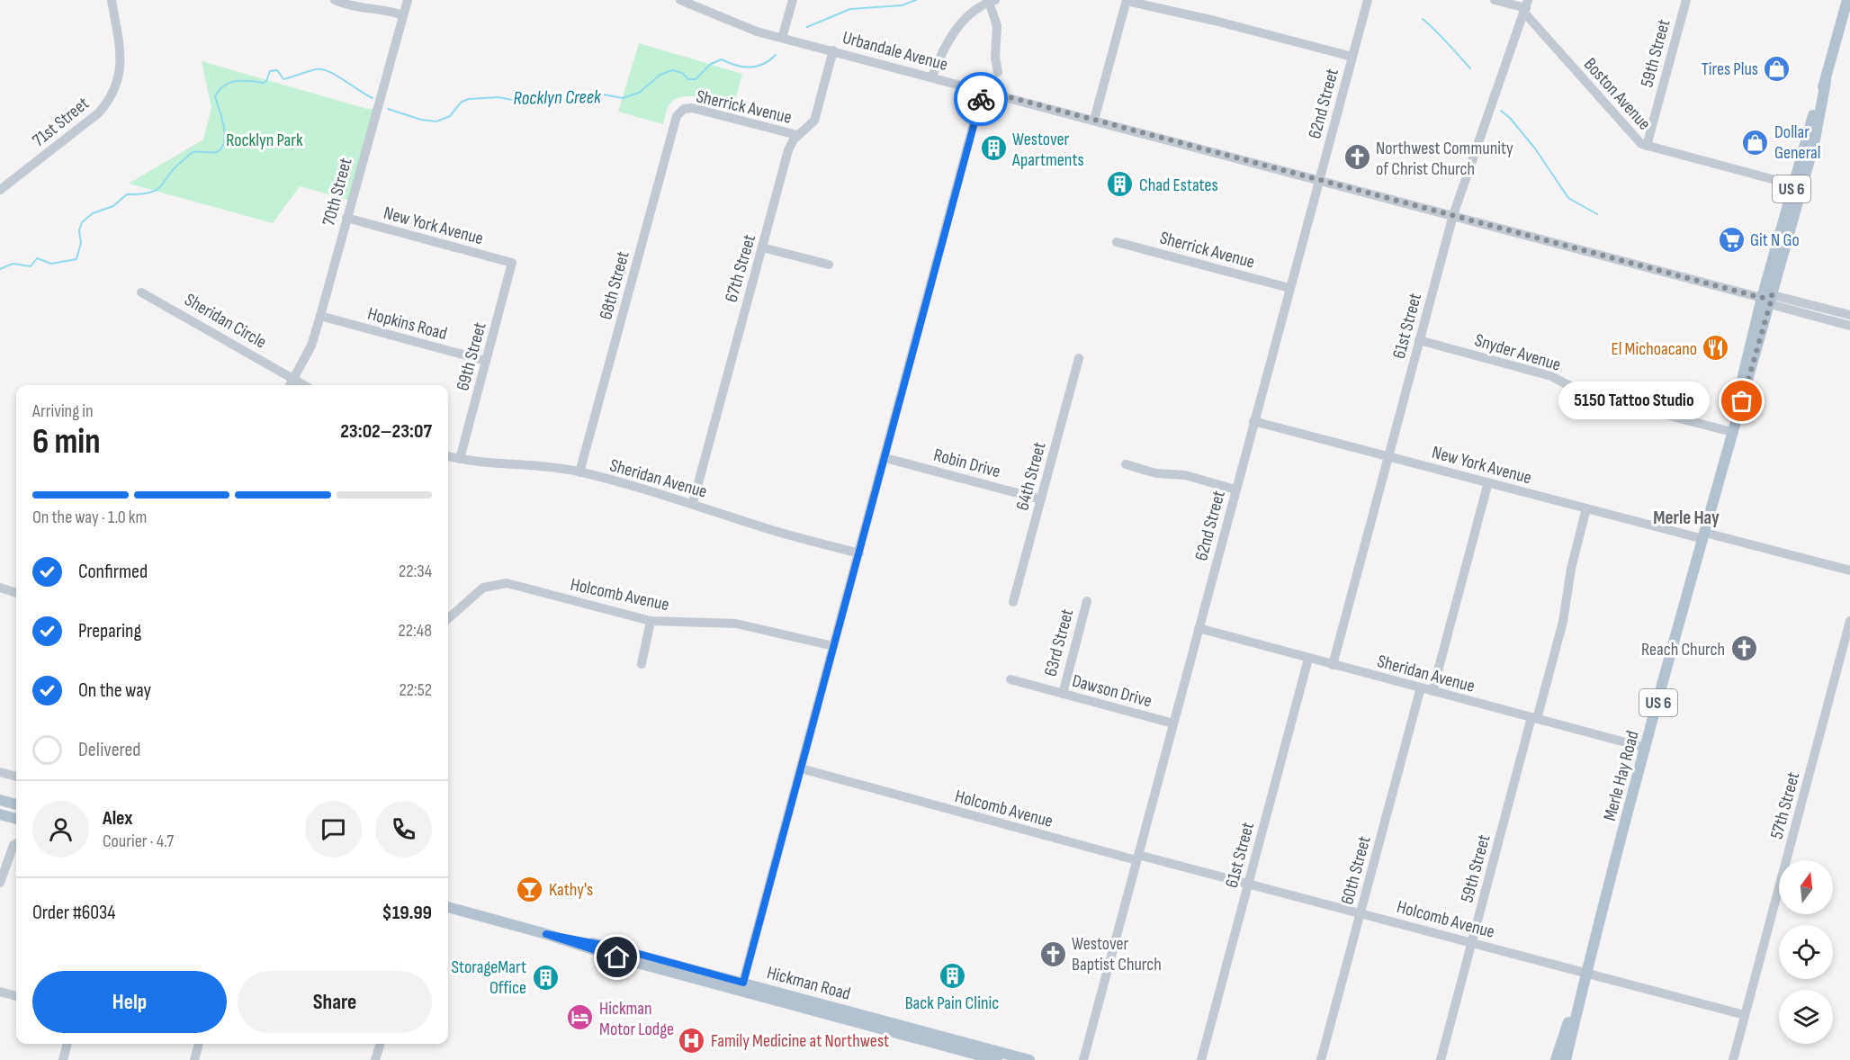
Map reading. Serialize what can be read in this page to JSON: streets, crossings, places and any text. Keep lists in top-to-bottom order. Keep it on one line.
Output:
{"streets":{"main road":["US 6","Merle Hay Road","Hickman Road"],"street":["Urbandale Avenue","59th Street","Boston Avenue","62nd Street","Sherrick Avenue","71st Street","70th Street","New York Avenue","67th Street","68th Street","Sheridan Circle","Hopkins Road","61st Street","Snyder Avenue","69th Street","Robin Drive","64th Street","Sheridan Avenue","Holcomb Avenue","63rd Street","Dawson Drive","57th Street","60th Street"]},"crossings":[["Urbandale Avenue","62nd Street"],["Urbandale Avenue","67th Street"],["Urbandale Avenue","61st Street"],["Urbandale Avenue","Merle Hay Road"],["59th Street","Boston Avenue"],["59th Street","New York Avenue"],["59th Street","Sheridan Avenue"],["59th Street","Holcomb Avenue"],["Boston Avenue","61st Street"],["Boston Avenue","Merle Hay Road"],["62nd Street","Sherrick Avenue"],["62nd Street","New York Avenue"],["62nd Street","Sheridan Avenue"],["62nd Street","Holcomb Avenue"],["62nd Street","Dawson Drive"],["Sherrick Avenue","67th Street"],["Sherrick Avenue","68th Street"],["70th Street","New York Avenue"],["70th Street","Sheridan Circle"],["70th Street","Hopkins Road"],["New York Avenue","61st Street"],["New York Avenue","69th Street"],["New York Avenue","Merle Hay Road"],["67th Street","Sheridan Avenue"],["68th Street","Sheridan Avenue"],["Hopkins Road","69th Street"],["61st Street","Snyder Avenue"],["61st Street","Sheridan Avenue"],["61st Street","Holcomb Avenue"],["Snyder Avenue","Merle Hay Road"],["69th Street","Sheridan Avenue"],["Robin Drive","64th Street"],["Sheridan Avenue","Merle Hay Road"],["Sheridan Avenue","60th Street"],["Holcomb Avenue","Merle Hay Road"],["Holcomb Avenue","57th Street"],["Holcomb Avenue","60th Street"],["63rd Street","Dawson Drive"]],"districts":["Merle Hay"],"water":["Rocklyn Creek"],"parks":["Rocklyn Park"],"places":{"shop":["Tires Plus","Dollar General"],"building":["Westover Apartments","Chad Estates","Back Pain Clinic","StorageMart Office"],"church":["Northwest Community of Christ Church","Reach Church","Westover Baptist Church"],"supermarket":["Git N Go"],"restaurant":["El Michoacano"],"other":["5150 Tattoo Studio"],"bar":["Kathy's"],"hotel":["Hickman Motor Lodge"],"hospital":["Family Medicine at Northwest"]},"north":"top","page":{"bubble":"5150 Tattoo Studio","heading":["6 min","Arriving in","23:02–23:07"],"panel":["Alex","Courier · 4.7","Order #6034","$19.99"],"bar":"On the way · 1.0 km","list":[["Confirmed","22:34"],["Preparing","22:48"],["On the way","22:52"],"Delivered"],"buttons":["Help","Share"]}}
